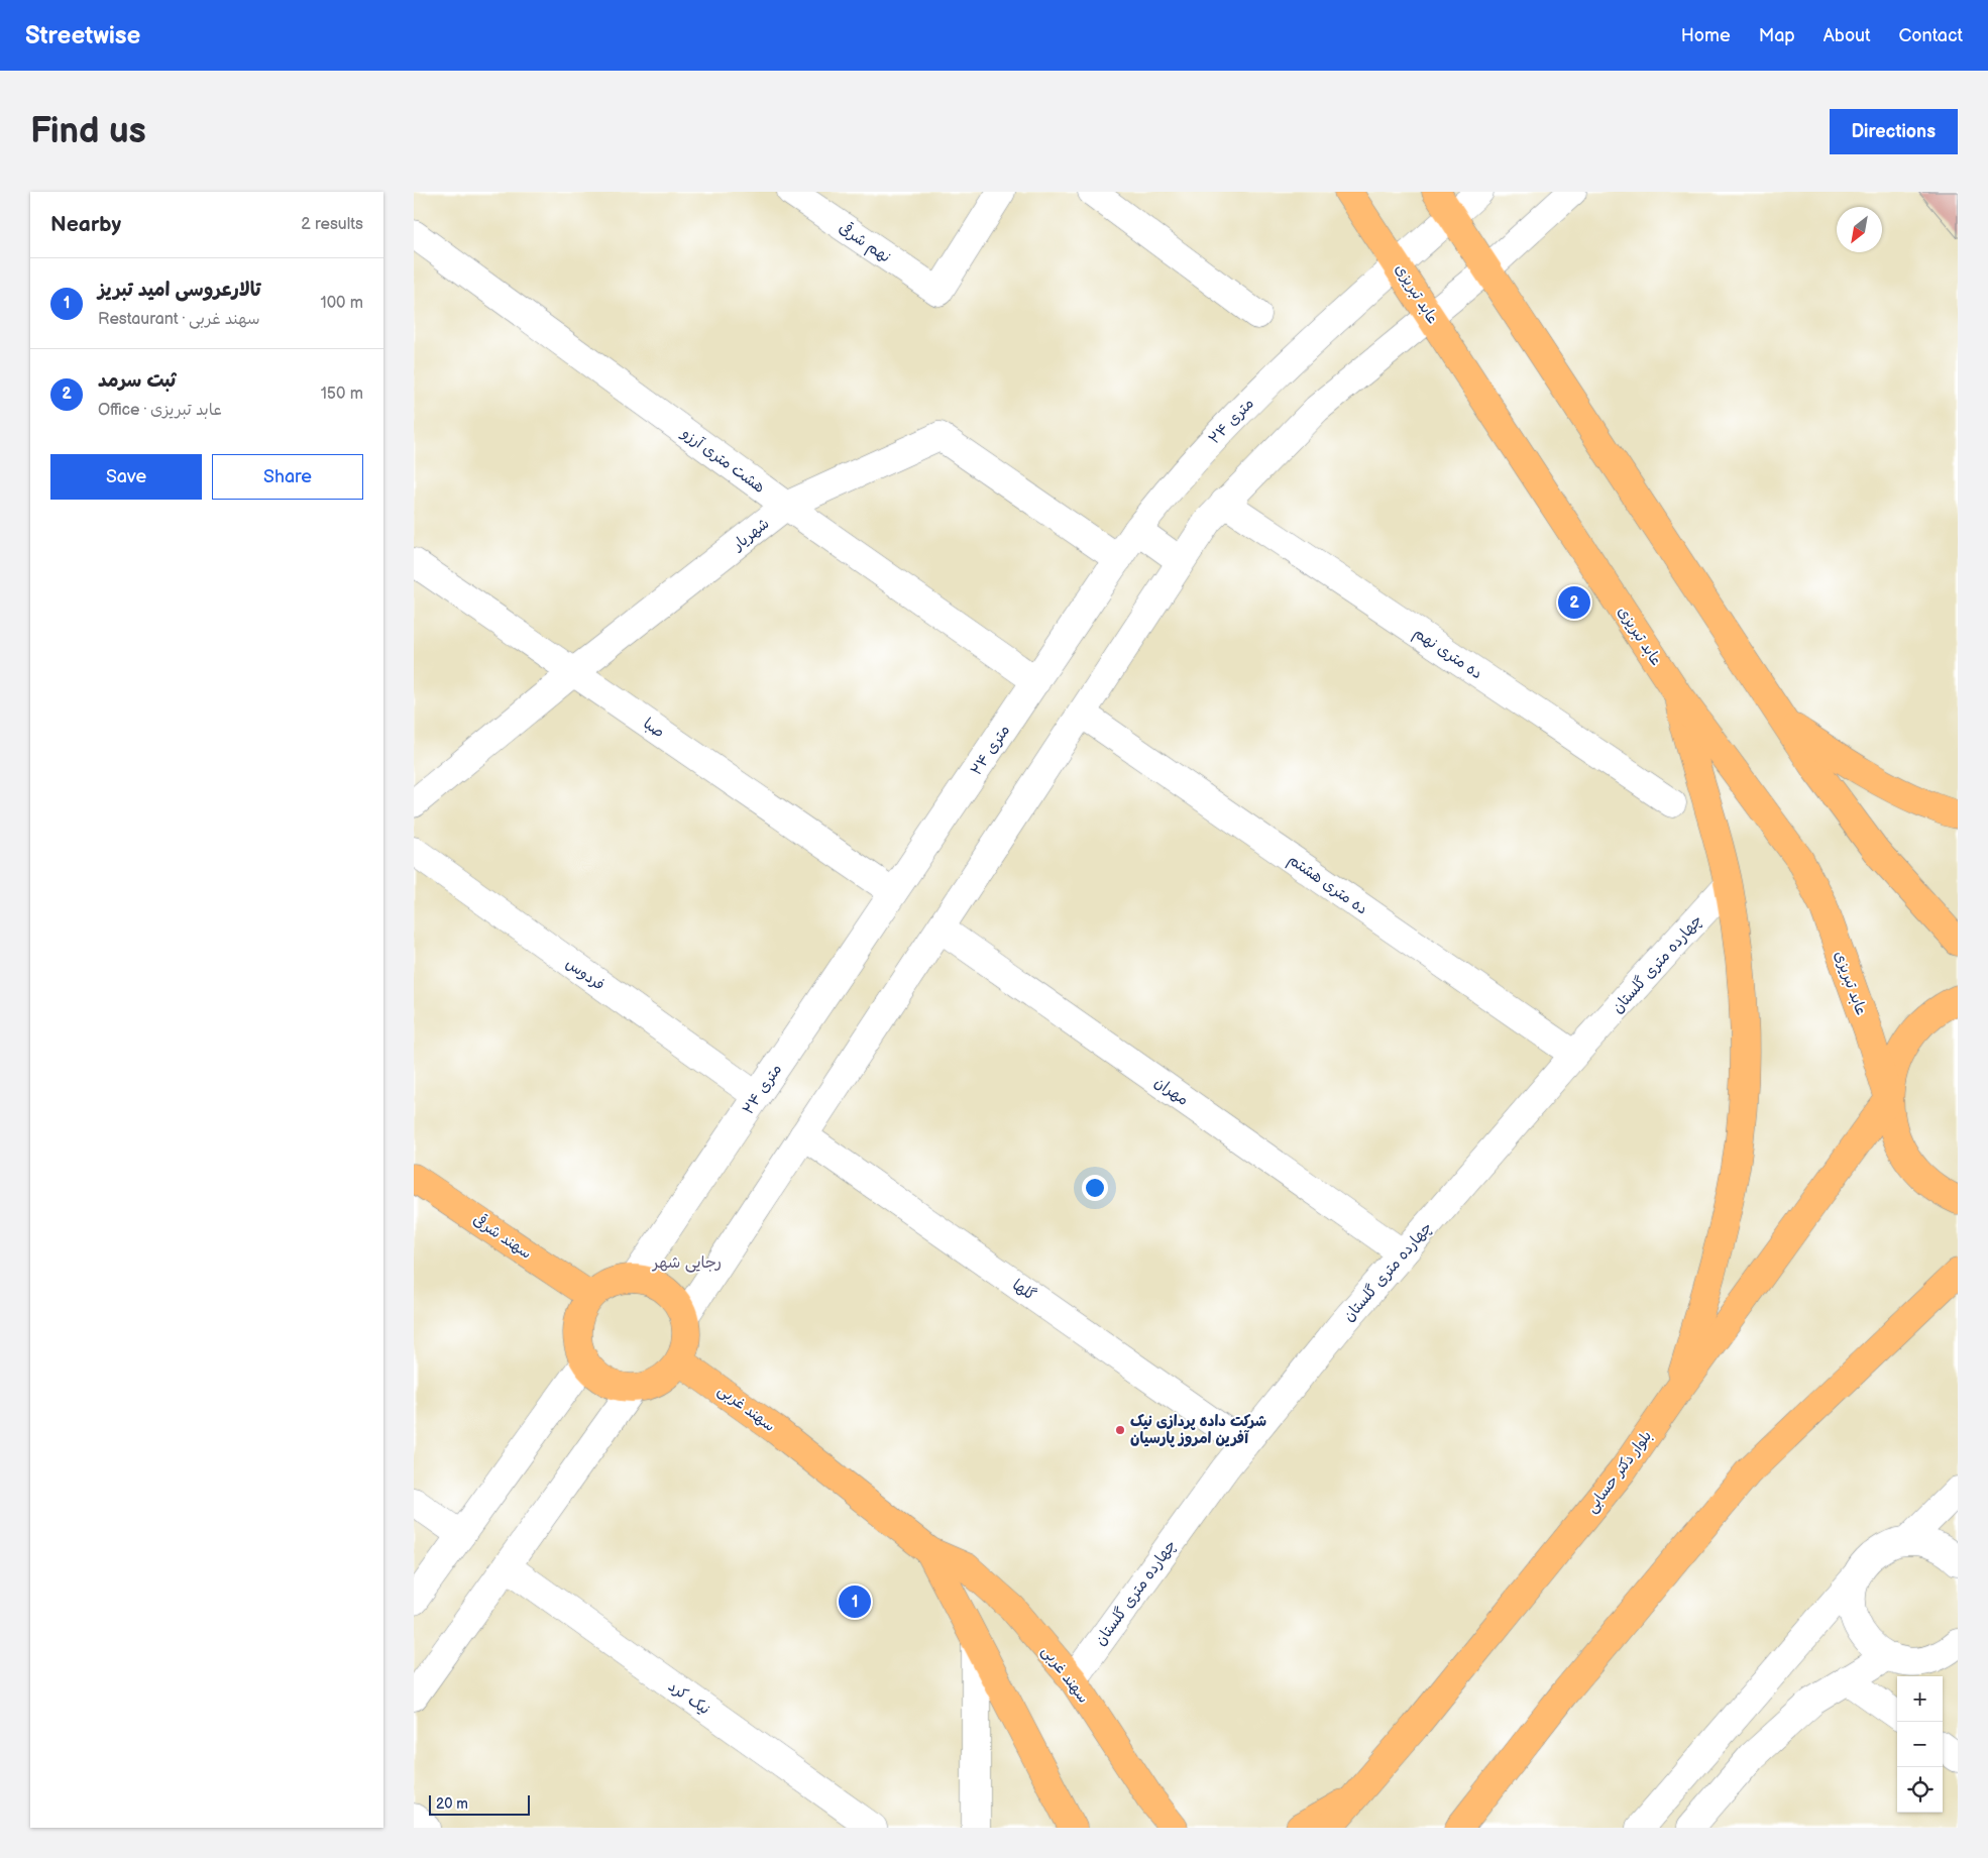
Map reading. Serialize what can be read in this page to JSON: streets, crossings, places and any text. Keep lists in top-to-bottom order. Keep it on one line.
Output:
{"streets":{"main road":["عابد تبریزی","سهند شرقی","سهند غربی","بلوار دکتر حسابی"],"street":["نهم شرقی","۲۴ متری","هشت متری آرزو","شهریار","ده متری نهم","صبا","ده متری هشتم","چهارده متری گلستان","فردوس","مهران","گلها","نیک کرد"]},"crossings":[["عابد تبریزی","۲۴ متری"],["عابد تبریزی","بلوار دکتر حسابی"],["۲۴ متری","هشت متری آرزو"],["۲۴ متری","شهریار"],["۲۴ متری","صبا"],["۲۴ متری","فردوس"],["۲۴ متری","سهند شرقی"],["۲۴ متری","سهند غربی"],["هشت متری آرزو","شهریار"],["شهریار","صبا"],["ده متری هشتم","چهارده متری گلستان"],["چهارده متری گلستان","مهران"],["چهارده متری گلستان","گلها"],["چهارده متری گلستان","سهند غربی"],["سهند شرقی","سهند غربی"]],"districts":["رجایی شهر"],"places":["شرکت داده پردازی نیک آفرین امروز پارسیان"],"scale_bar":"20 m","north":"bottom left","page":{"header":"Streetwise","nav":["Home","Map","About","Contact"],"buttons":["Directions",["Save","Share"]],"title":"Find us","heading":["Nearby","2 results"],"list":[{"mark":"1","name":"تالارعروسی امید تبریز","note":"Restaurant · سهند غربی","value":"100 m"},{"mark":"2","name":"ثبت سرمد","note":"Office · عابد تبریزی","value":"150 m"}],"pins":["2","1"],"map_buttons":["+","−"],"scale":"20 m"}}
